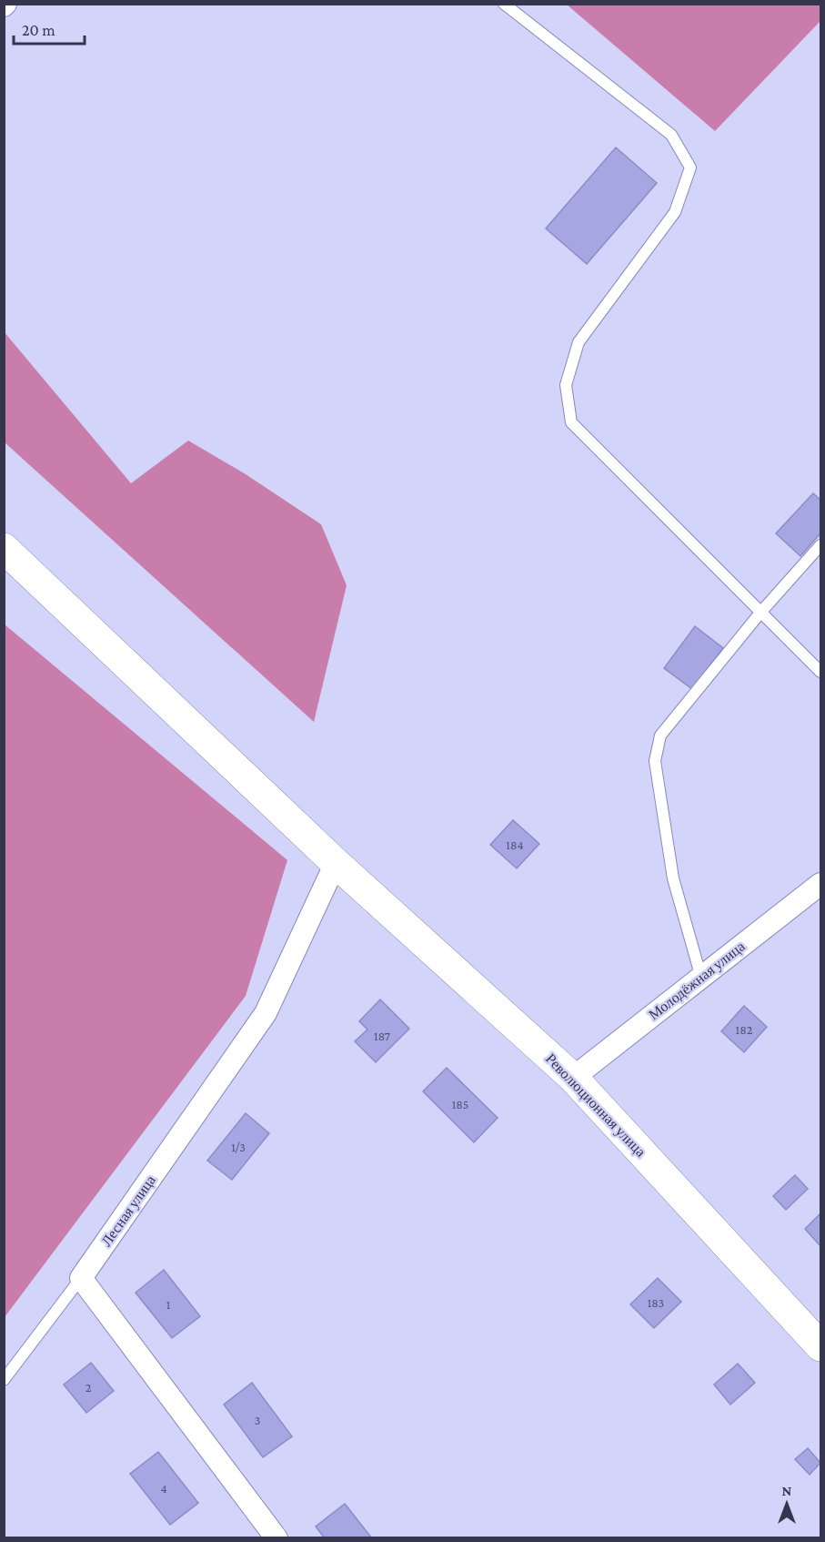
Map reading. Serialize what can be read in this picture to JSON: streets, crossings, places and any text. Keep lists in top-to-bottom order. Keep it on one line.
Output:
{"streets":{"street":["Молодёжная улица","Революционная улица","Лесная улица"]},"crossings":[["Молодёжная улица","Революционная улица"],["Революционная улица","Лесная улица"]],"house_numbers":["184","182","187","185","1/3","183","1","2","3","4"],"scale_bar":"20 m","north":"top"}
